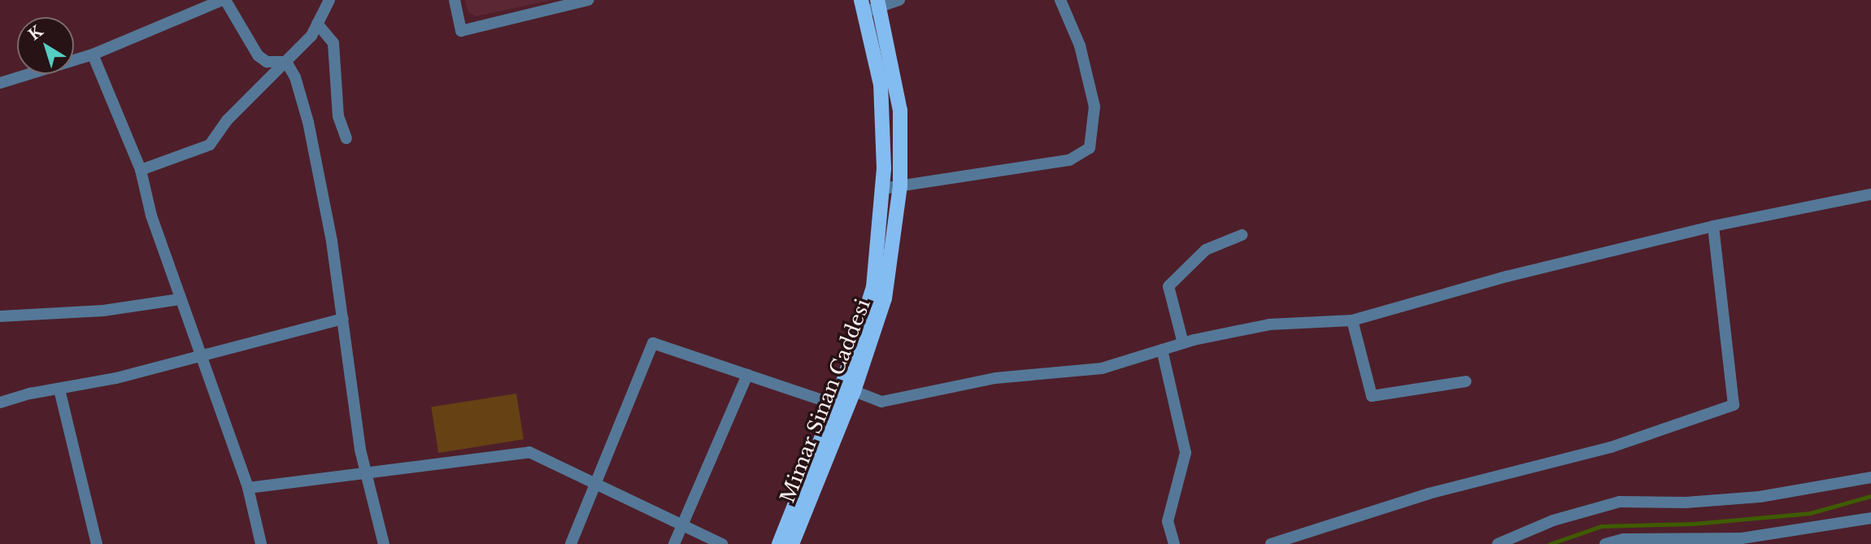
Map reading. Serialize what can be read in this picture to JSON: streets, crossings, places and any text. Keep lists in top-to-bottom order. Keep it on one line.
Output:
{"streets":{"main road":["Mimar Sinan Caddesi"]},"north":"top left"}
